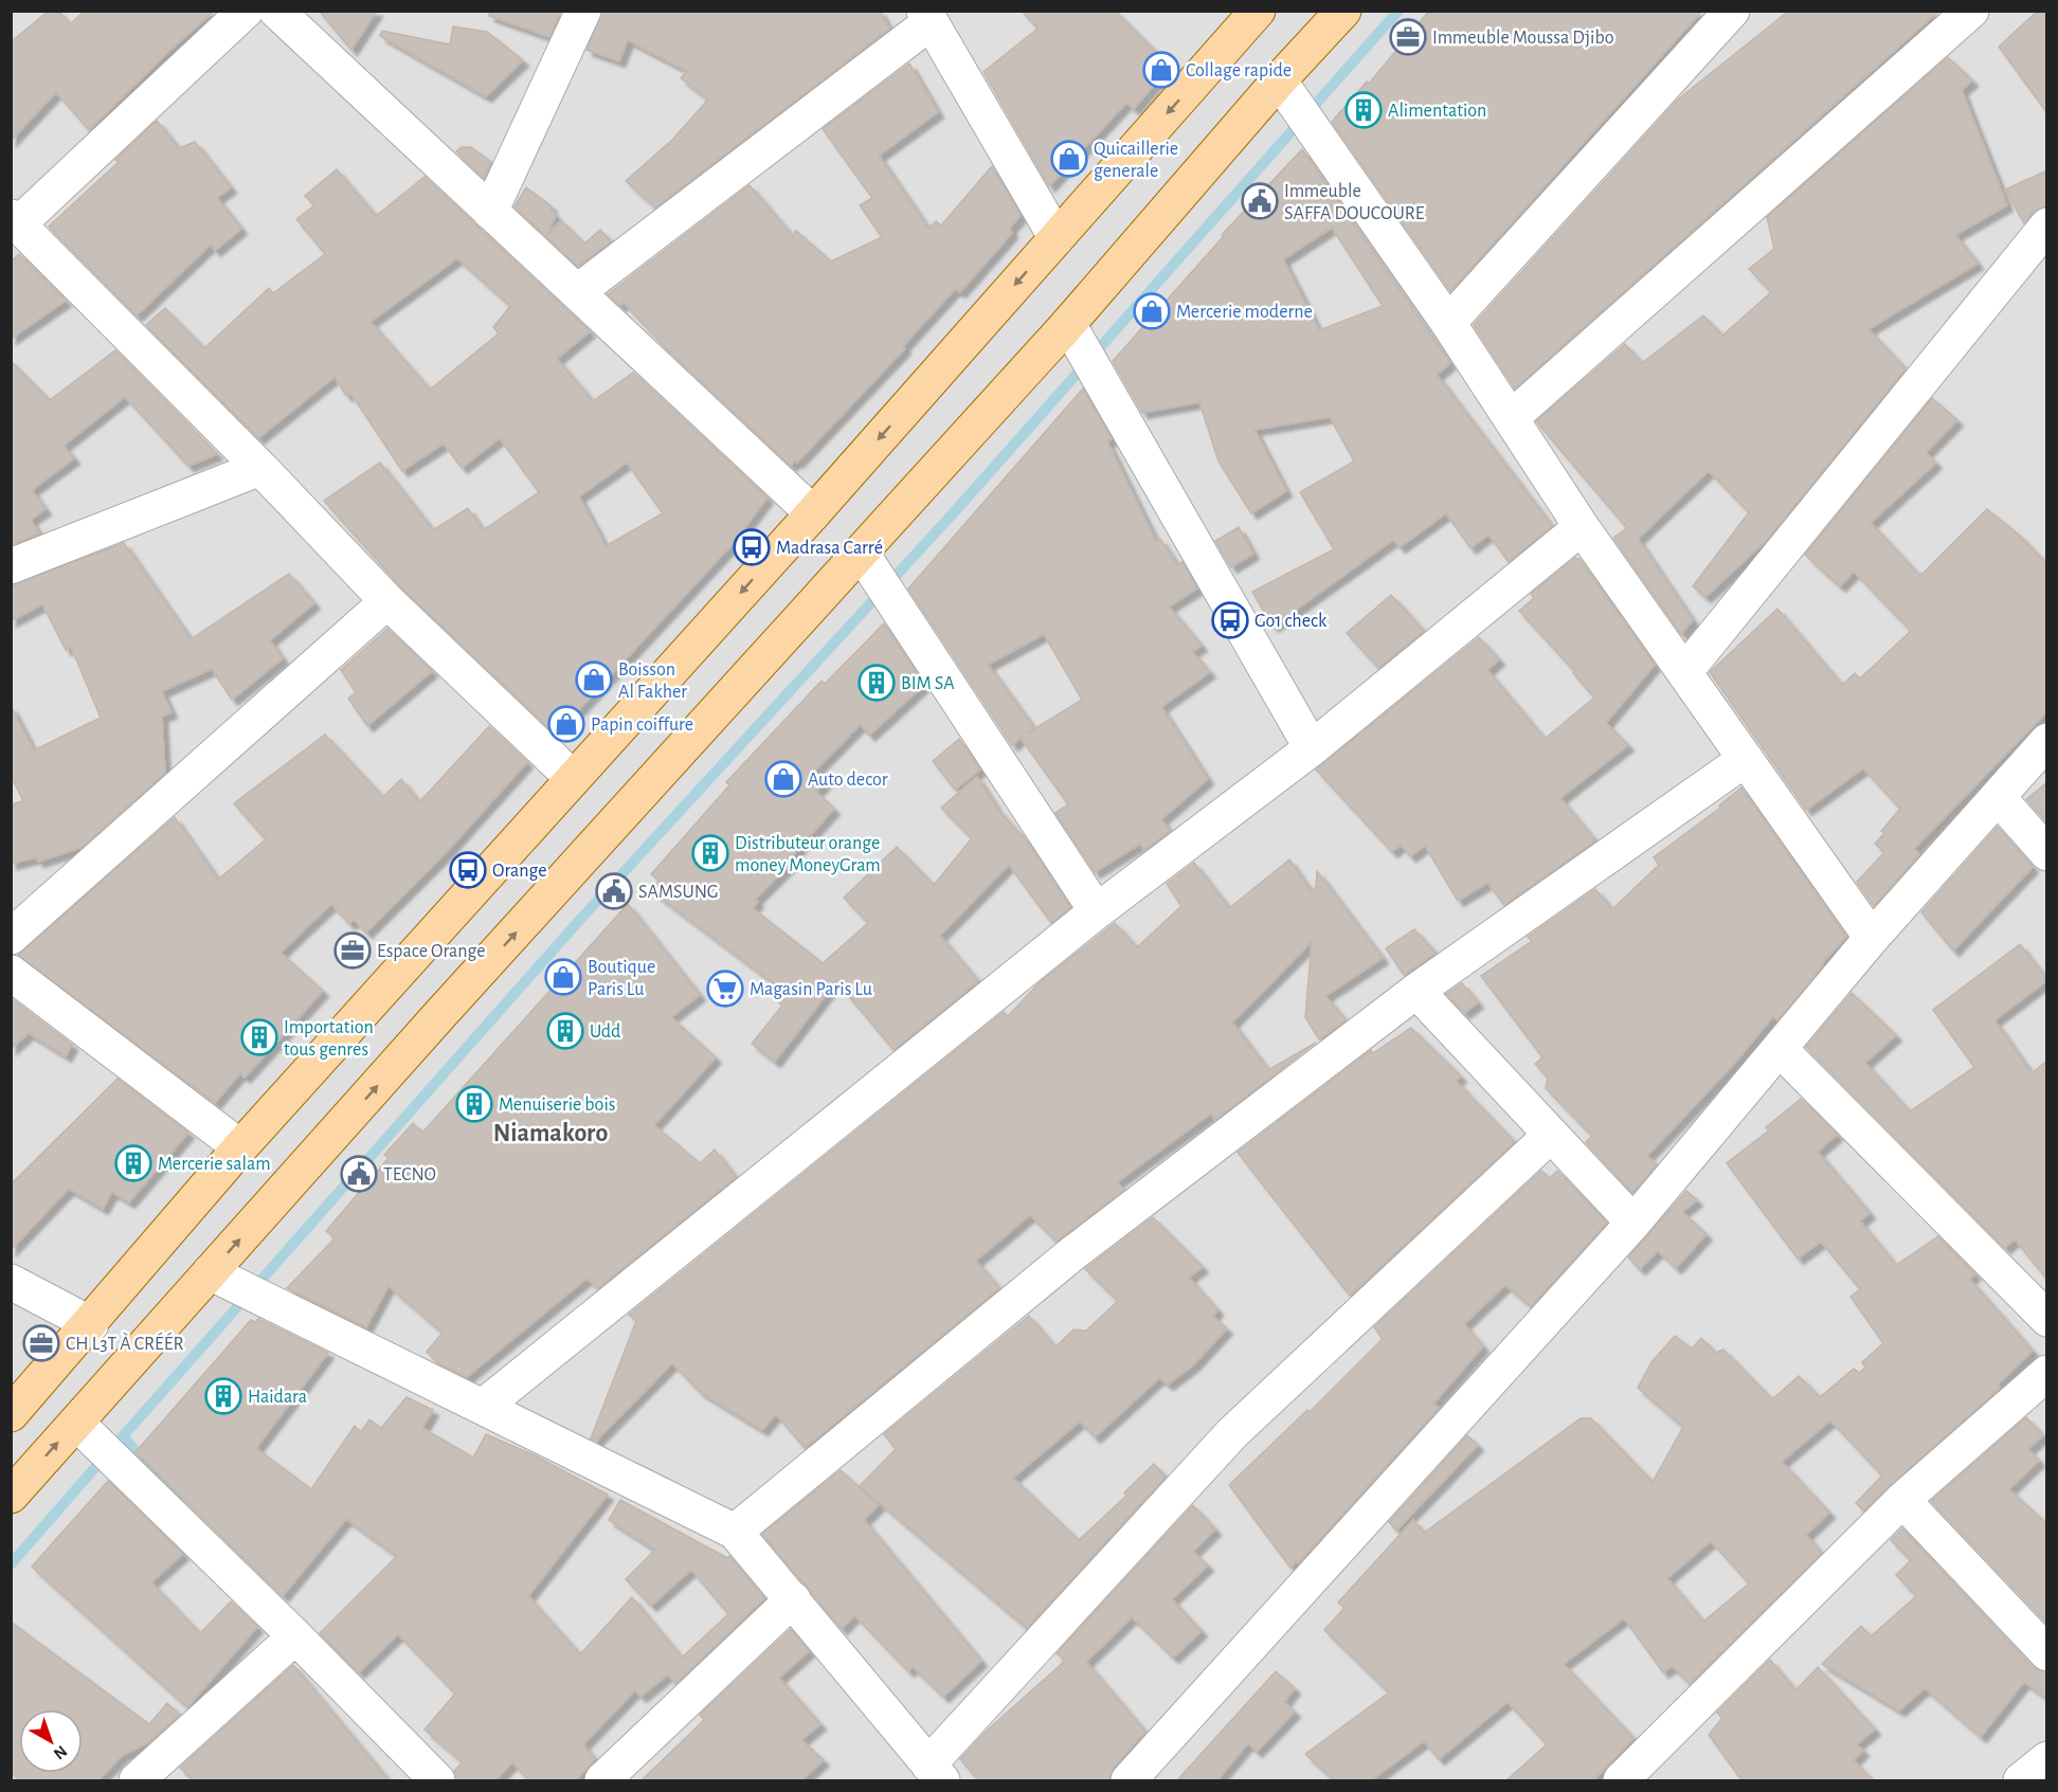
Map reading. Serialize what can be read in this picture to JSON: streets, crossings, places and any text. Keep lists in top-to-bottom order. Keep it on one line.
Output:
{"districts":["Niamakoro"],"places":{"office":["Immeuble Moussa Djibo","Espace Orange","CH L3T À CRÉÉR"],"shop":["Collage rapide","Quicaillerie generale","Mercerie moderne","Boisson Al Fakher","Papin coiffure","Auto decor","Boutique Paris Lu"],"building":["Alimentation","BIM SA","Distributeur orange money MoneyGram","Udd","Importation tous genres","Menuiserie bois","Mercerie salam","Haidara"],"public building":["Immeuble SAFFA DOUCOURE","SAMSUNG","TECNO"],"bus stop":["Madrasa Carré","Go1 check","Orange"],"supermarket":["Magasin Paris Lu"]},"north":"bottom right"}
